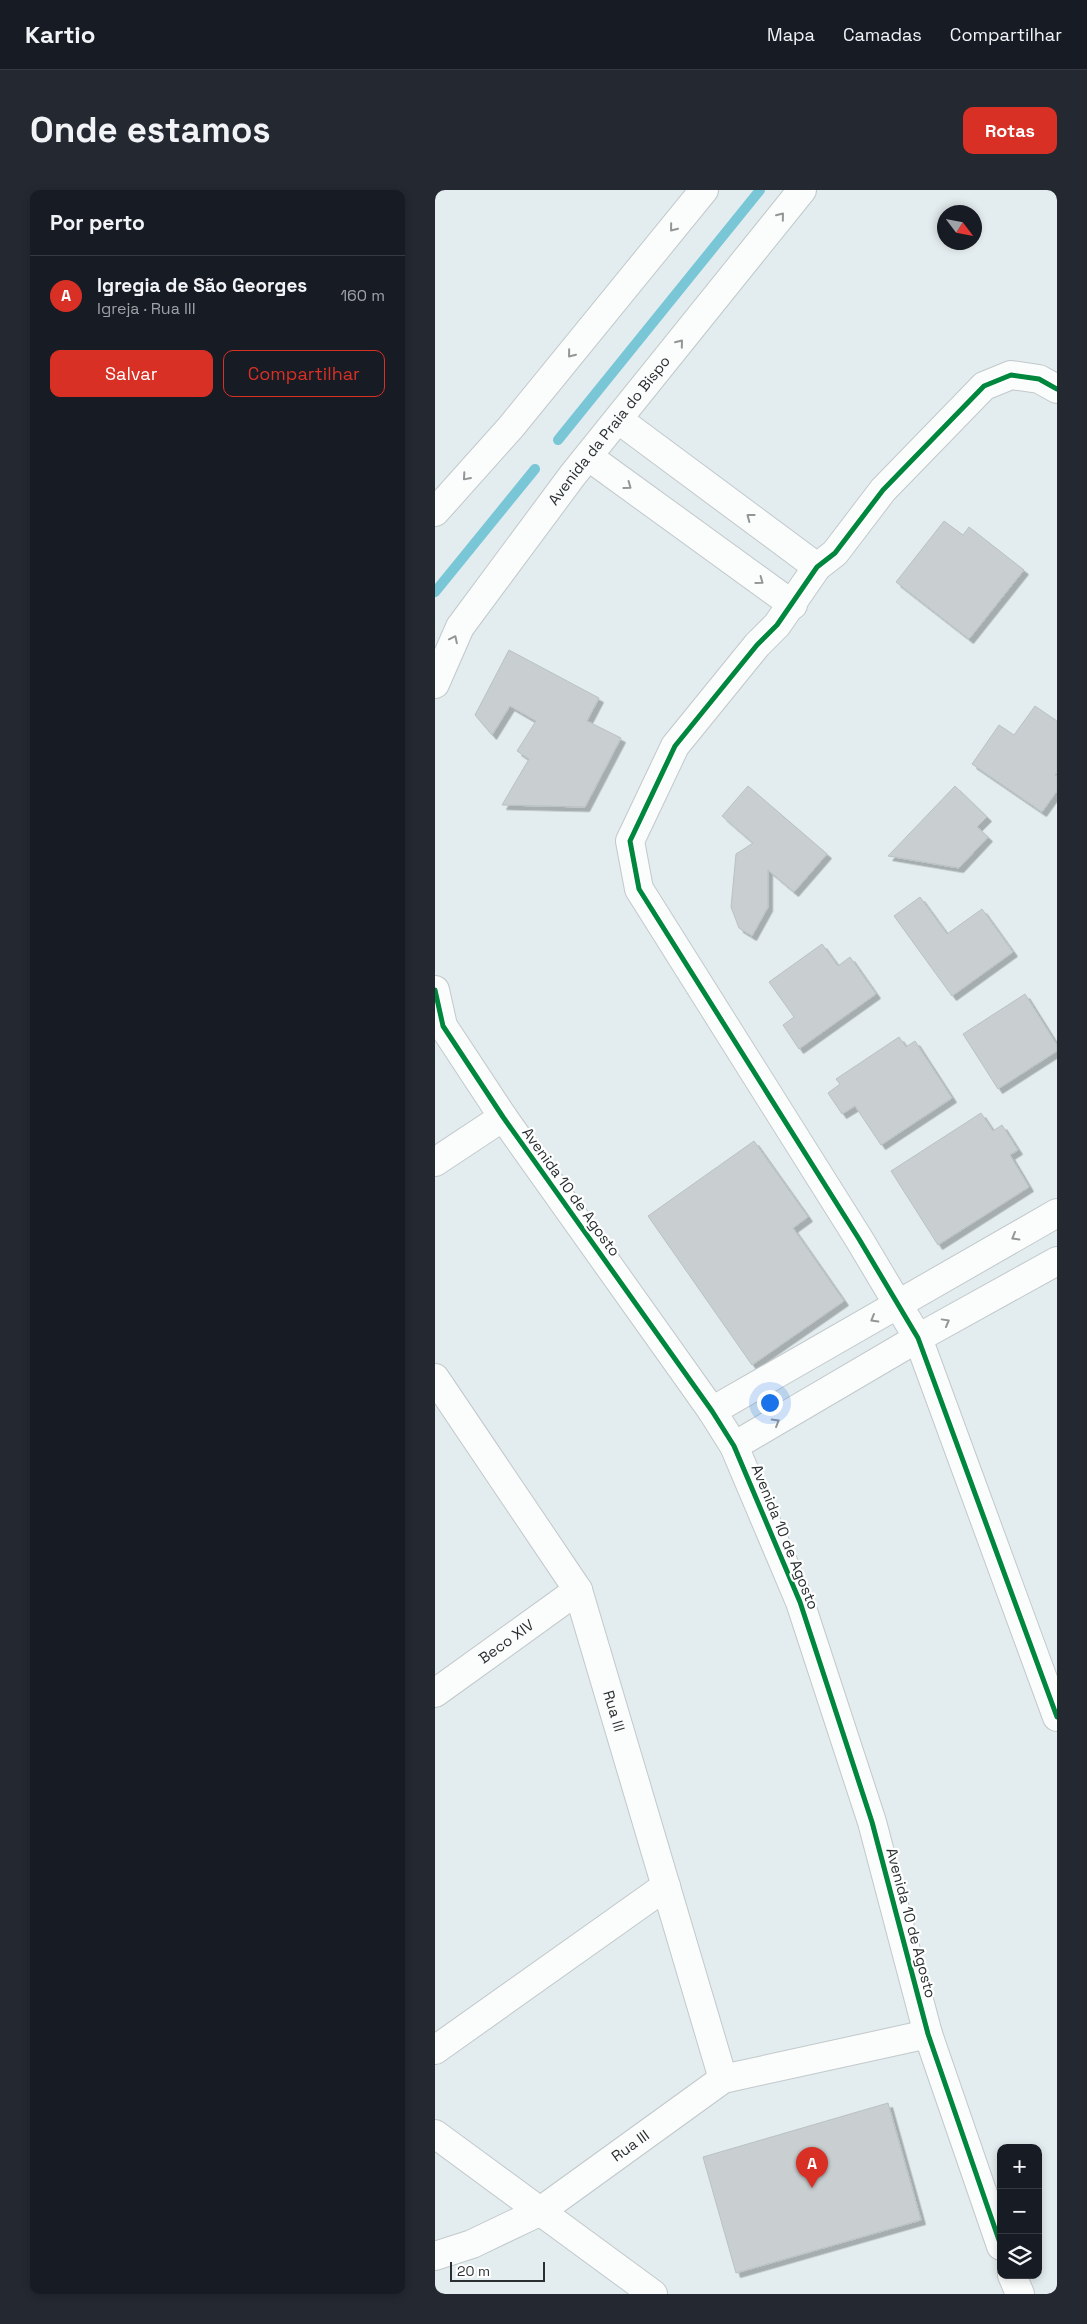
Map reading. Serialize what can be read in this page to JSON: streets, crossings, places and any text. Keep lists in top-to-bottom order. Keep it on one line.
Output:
{"streets":{"street":["Avenida da Praia do Bispo","Avenida 10 de Agosto","Beco XIV","Rua III"]},"crossings":[["Avenida 10 de Agosto","Rua III"],["Beco XIV","Rua III"]],"scale_bar":"20 m","north":"bottom right","page":{"header":"Kartio","nav":["Mapa","Camadas","Compartilhar"],"buttons":["Rotas",["Salvar","Compartilhar"]],"title":"Onde estamos","heading":"Por perto","list":[{"mark":"A","name":"Igregia de São Georges","note":"Igreja · Rua III","value":"160 m"}],"map_buttons":["+","−"],"pins":"A","scale":"20 m"}}
